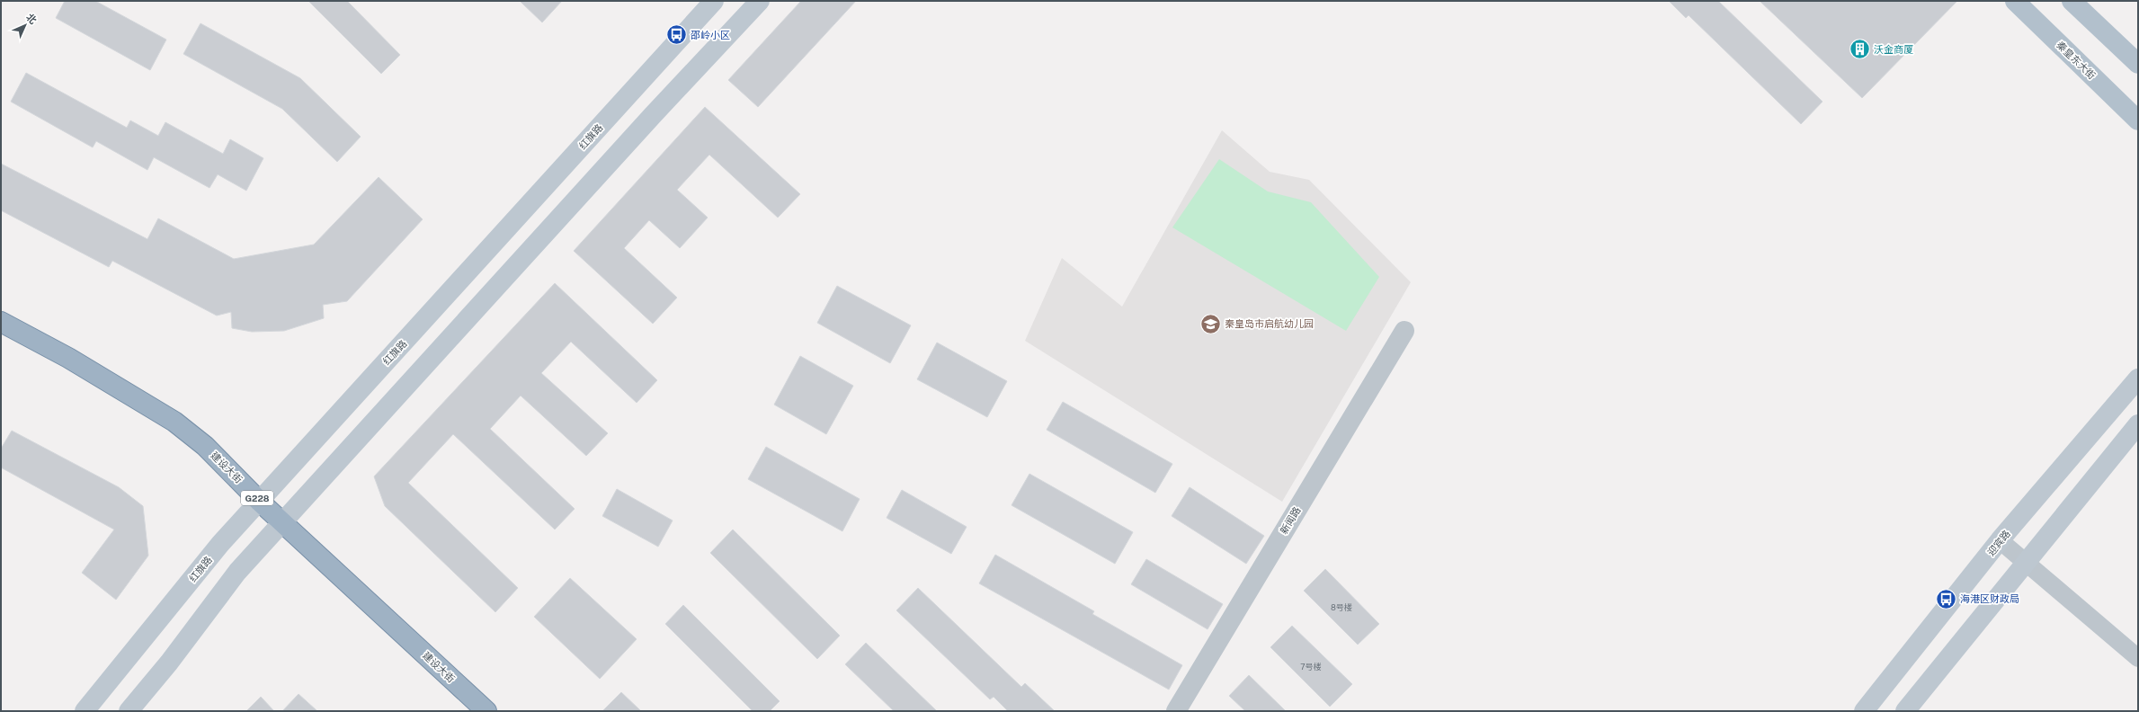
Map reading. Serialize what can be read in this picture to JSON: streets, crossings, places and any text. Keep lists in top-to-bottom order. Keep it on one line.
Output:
{"streets":{"highway":["建设大街","G228"],"main road":["秦皇东大街","红旗路","迎宾路"],"street":["新闻路"]},"crossings":[["红旗路","建设大街"]],"places":{"bus stop":["邵岭小区","海港区财政局"],"building":["沃金商厦"],"school or university":["秦皇岛市启航幼儿园"]},"house_numbers":["8号楼","7号楼"],"north":"top right"}
